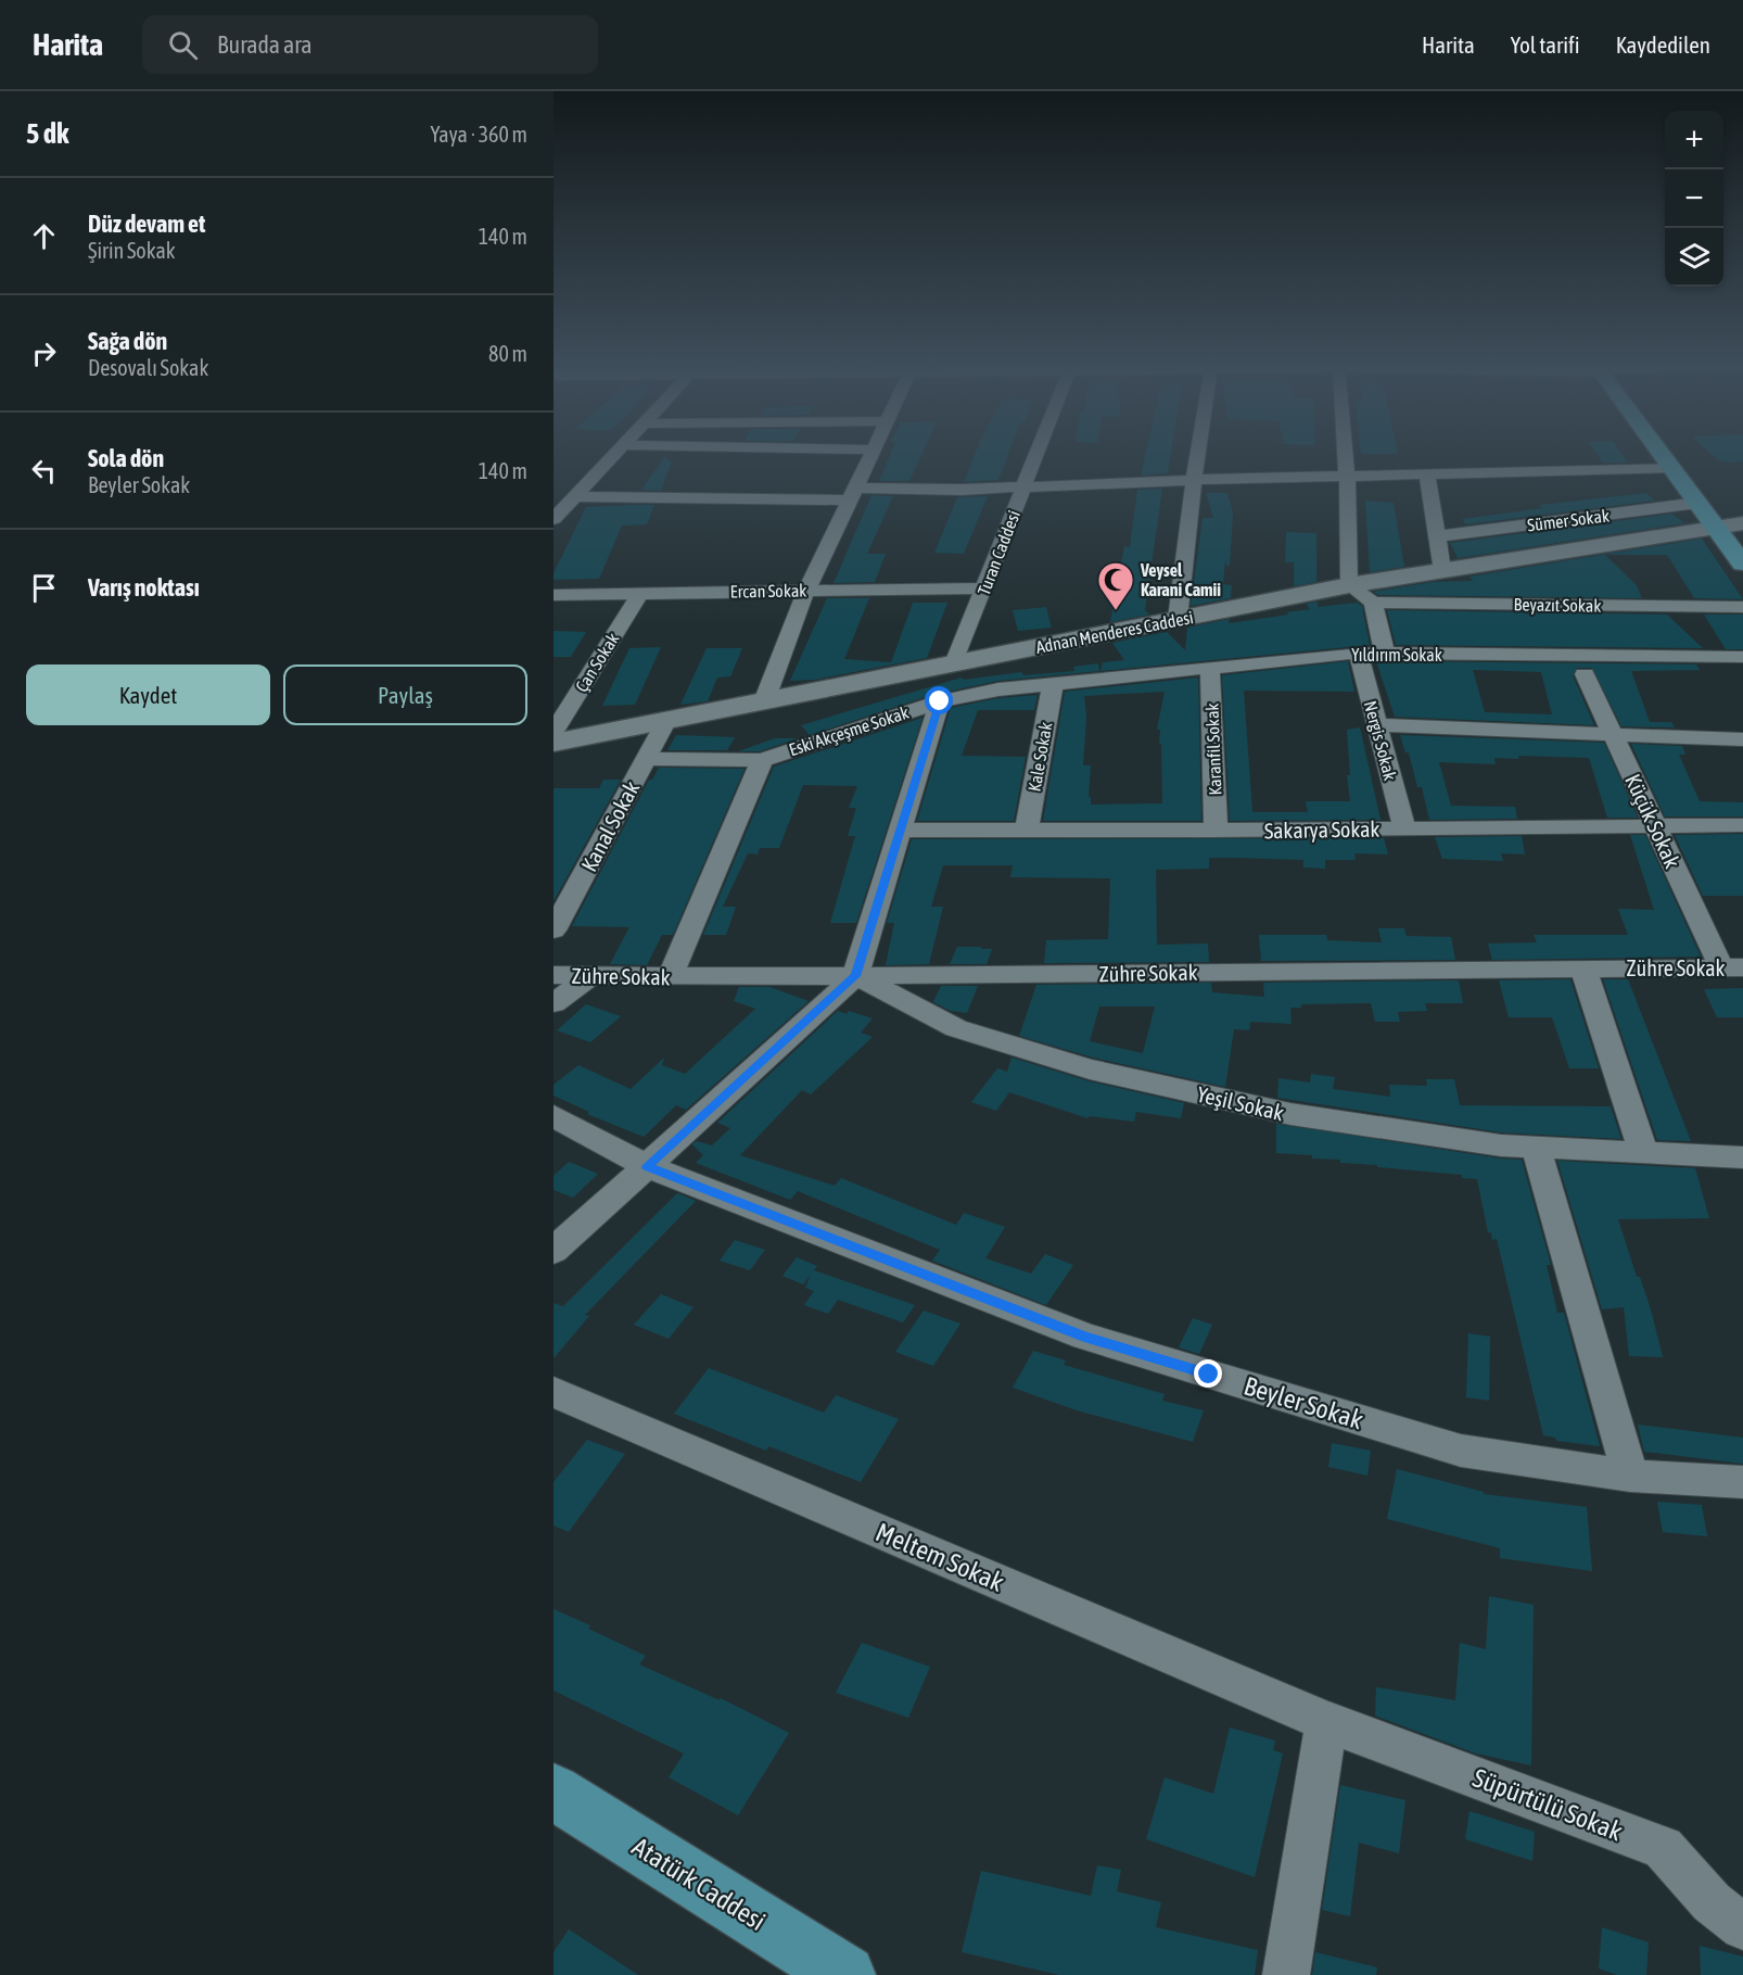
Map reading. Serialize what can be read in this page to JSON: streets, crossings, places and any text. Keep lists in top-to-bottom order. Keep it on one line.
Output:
{"streets":{"main road":["Atatürk Caddesi"],"street":["Sümer Sokak","Turan Caddesi","Ercan Sokak","Beyazıt Sokak","Adnan Menderes Caddesi","Yıldırım Sokak","Çan Sokak","Eski Akçeşme Sokak","Nergis Sokak","Karanfil Sokak","Kale Sokak","Küçük Sokak","Kanal Sokak","Sakarya Sokak","Zühre Sokak","Yeşil Sokak","Beyler Sokak","Meltem Sokak","Süpürtülü Sokak"]},"crossings":[["Turan Caddesi","Ercan Sokak"],["Turan Caddesi","Adnan Menderes Caddesi"],["Ercan Sokak","Çan Sokak"],["Adnan Menderes Caddesi","Kanal Sokak"],["Yıldırım Sokak","Eski Akçeşme Sokak"],["Yıldırım Sokak","Nergis Sokak"],["Yıldırım Sokak","Karanfil Sokak"],["Yıldırım Sokak","Kale Sokak"],["Eski Akçeşme Sokak","Kale Sokak"],["Eski Akçeşme Sokak","Kanal Sokak"],["Eski Akçeşme Sokak","Zühre Sokak"],["Nergis Sokak","Sakarya Sokak"],["Karanfil Sokak","Sakarya Sokak"],["Kale Sokak","Sakarya Sokak"],["Küçük Sokak","Sakarya Sokak"],["Küçük Sokak","Zühre Sokak"],["Zühre Sokak","Yeşil Sokak"],["Meltem Sokak","Süpürtülü Sokak"]],"places":{"mosque":["Veysel Karani Camii"]},"page":{"header":"Harita","search":"Burada ara","nav":["Harita","Yol tarifi","Kaydedilen"],"heading":["5 dk","Yaya · 360 m"],"map_buttons":["+","−"],"list":[["Düz devam et","Şirin Sokak","140 m"],["Sağa dön","Desovalı Sokak","80 m"],["Sola dön","Beyler Sokak","140 m"],"Varış noktası"],"buttons":["Kaydet","Paylaş"]}}
